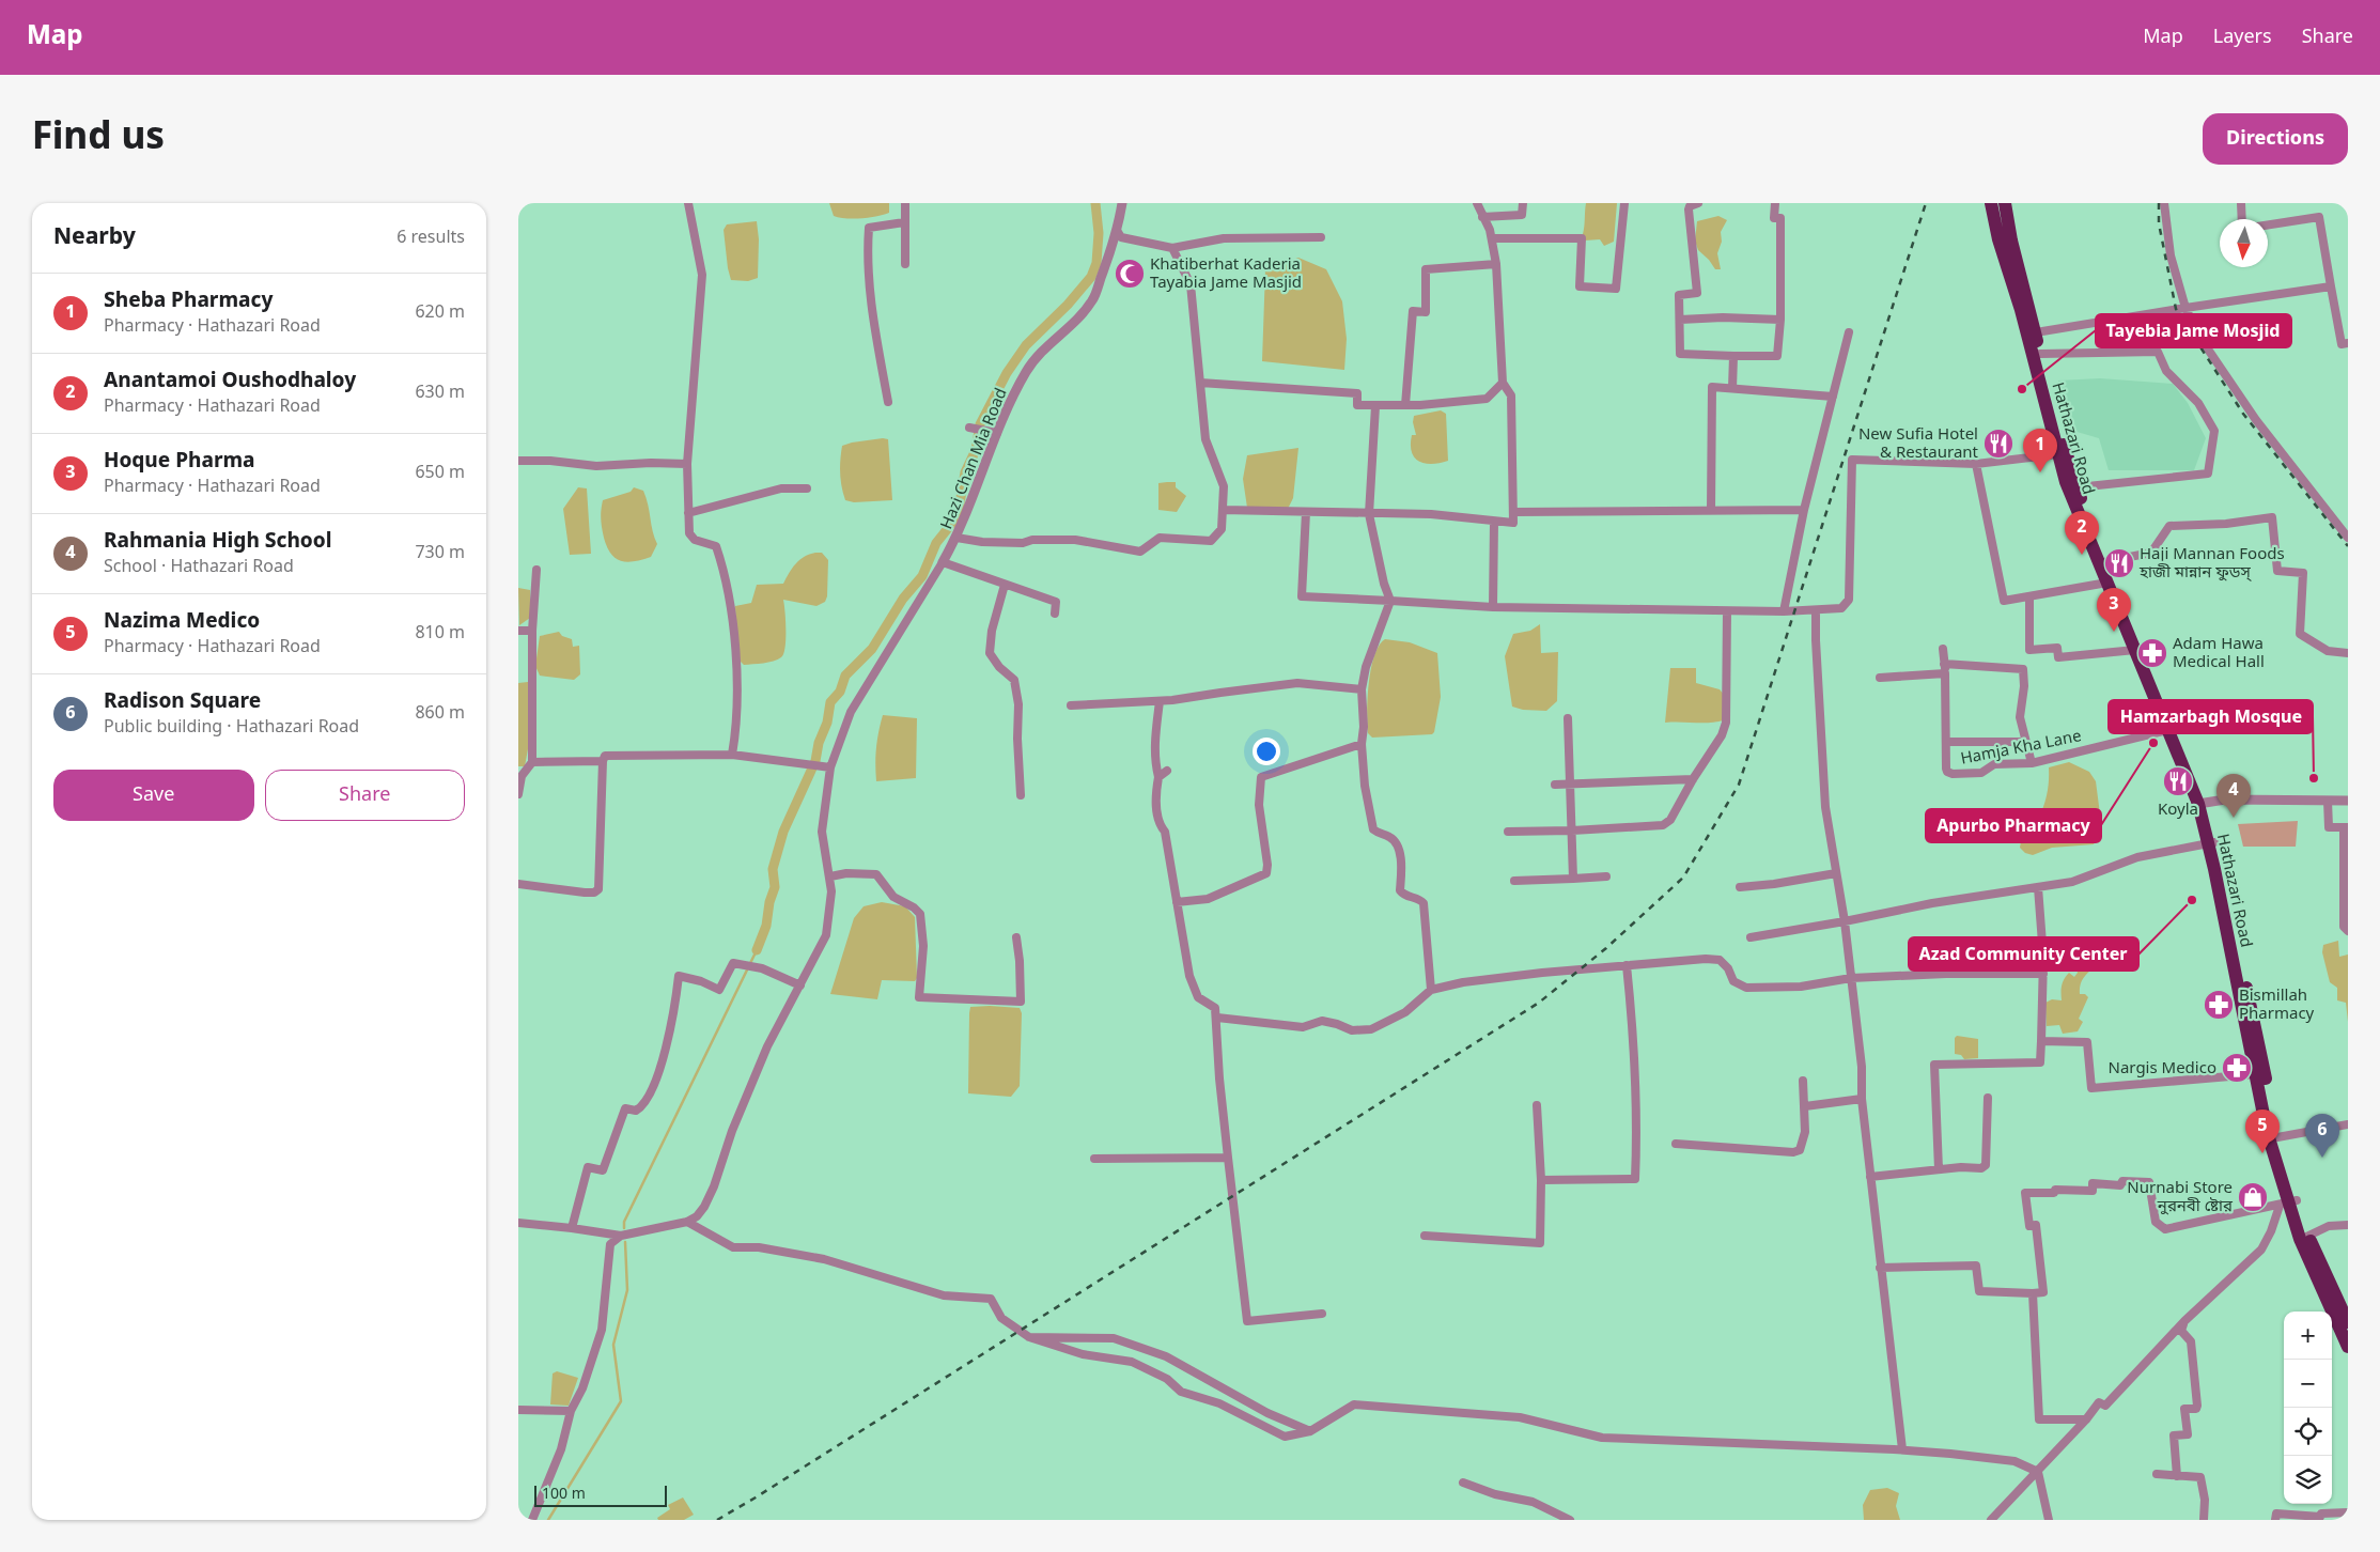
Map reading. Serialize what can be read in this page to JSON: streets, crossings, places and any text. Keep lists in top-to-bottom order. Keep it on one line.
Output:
{"streets":{"highway":["Hathazari Road"],"street":["Hazi Chan Mia Road","Hamja Kha Lane"]},"crossings":[["Hathazari Road","Hamja Kha Lane"]],"places":{"mosque":["Khatiberhat Kaderia Tayabia Jame Masjid"],"other":["Tayebia Jame Mosjid","Apurbo Pharmacy","Hamzarbagh Mosque","Azad Community Center"],"restaurant":["New Sufia Hotel & Restaurant","Haji Mannan Foods হাজী মান্নান ফুডস্","Koyla"],"pharmacy":["Adam Hawa Medical Hall","Bismillah Pharmacy","Nargis Medico"],"shop":["Nurnabi Store নুরনবী ষ্টোর"]},"scale_bar":"100 m","north":"bottom","page":{"header":"Map","nav":["Map","Layers","Share"],"buttons":["Directions",["Save","Share"]],"title":"Find us","heading":["Nearby","6 results"],"list":[{"mark":"1","name":"Sheba Pharmacy","note":"Pharmacy · Hathazari Road","value":"620 m"},{"mark":"2","name":"Anantamoi Oushodhaloy","note":"Pharmacy · Hathazari Road","value":"630 m"},{"mark":"3","name":"Hoque Pharma","note":"Pharmacy · Hathazari Road","value":"650 m"},{"mark":"4","name":"Rahmania High School","note":"School · Hathazari Road","value":"730 m"},{"mark":"5","name":"Nazima Medico","note":"Pharmacy · Hathazari Road","value":"810 m"},{"mark":"6","name":"Radison Square","note":"Public building · Hathazari Road","value":"860 m"}],"pins":["1","2","3","4","5","6"],"map_buttons":["+","−"],"scale":"100 m"}}
